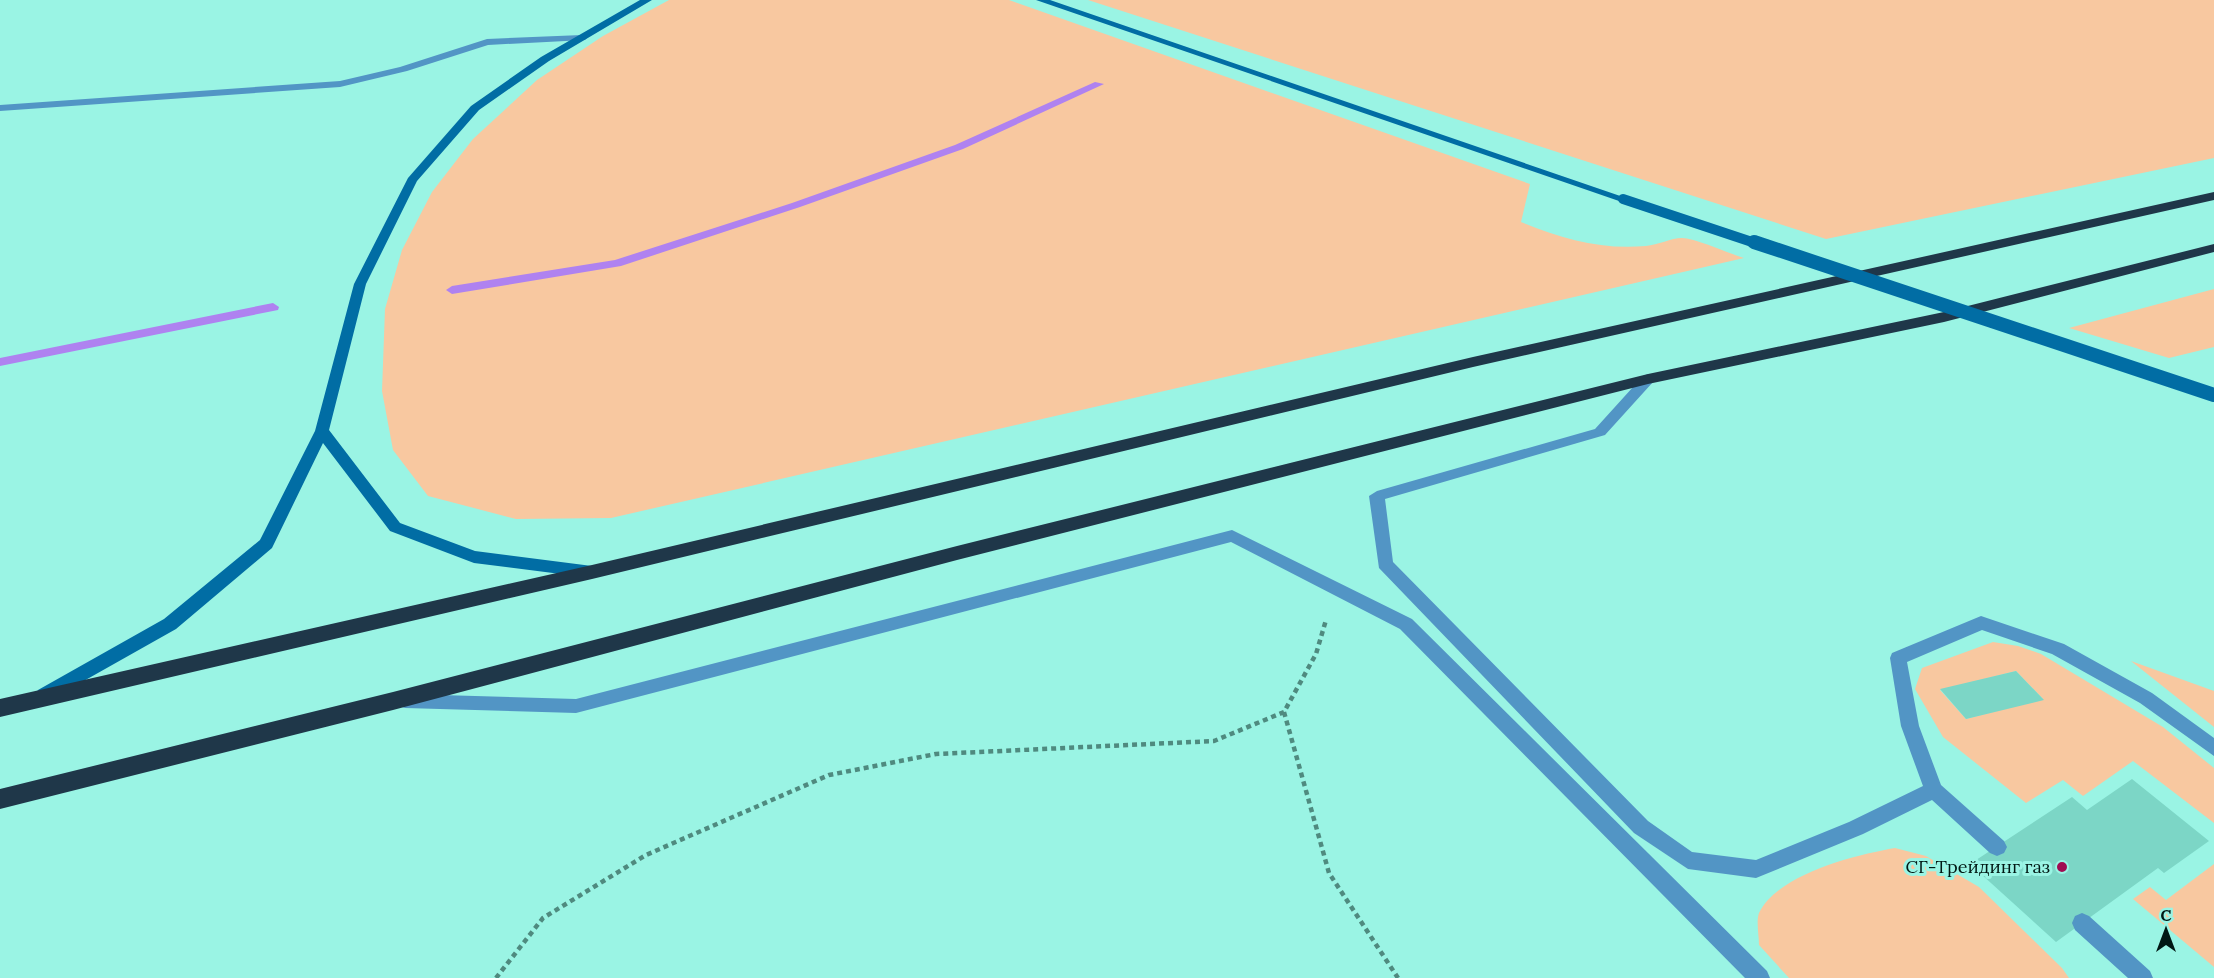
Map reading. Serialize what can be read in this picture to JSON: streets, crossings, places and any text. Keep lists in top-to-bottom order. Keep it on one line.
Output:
{"places":["СГ-Трейдинг газ"],"north":"top"}
